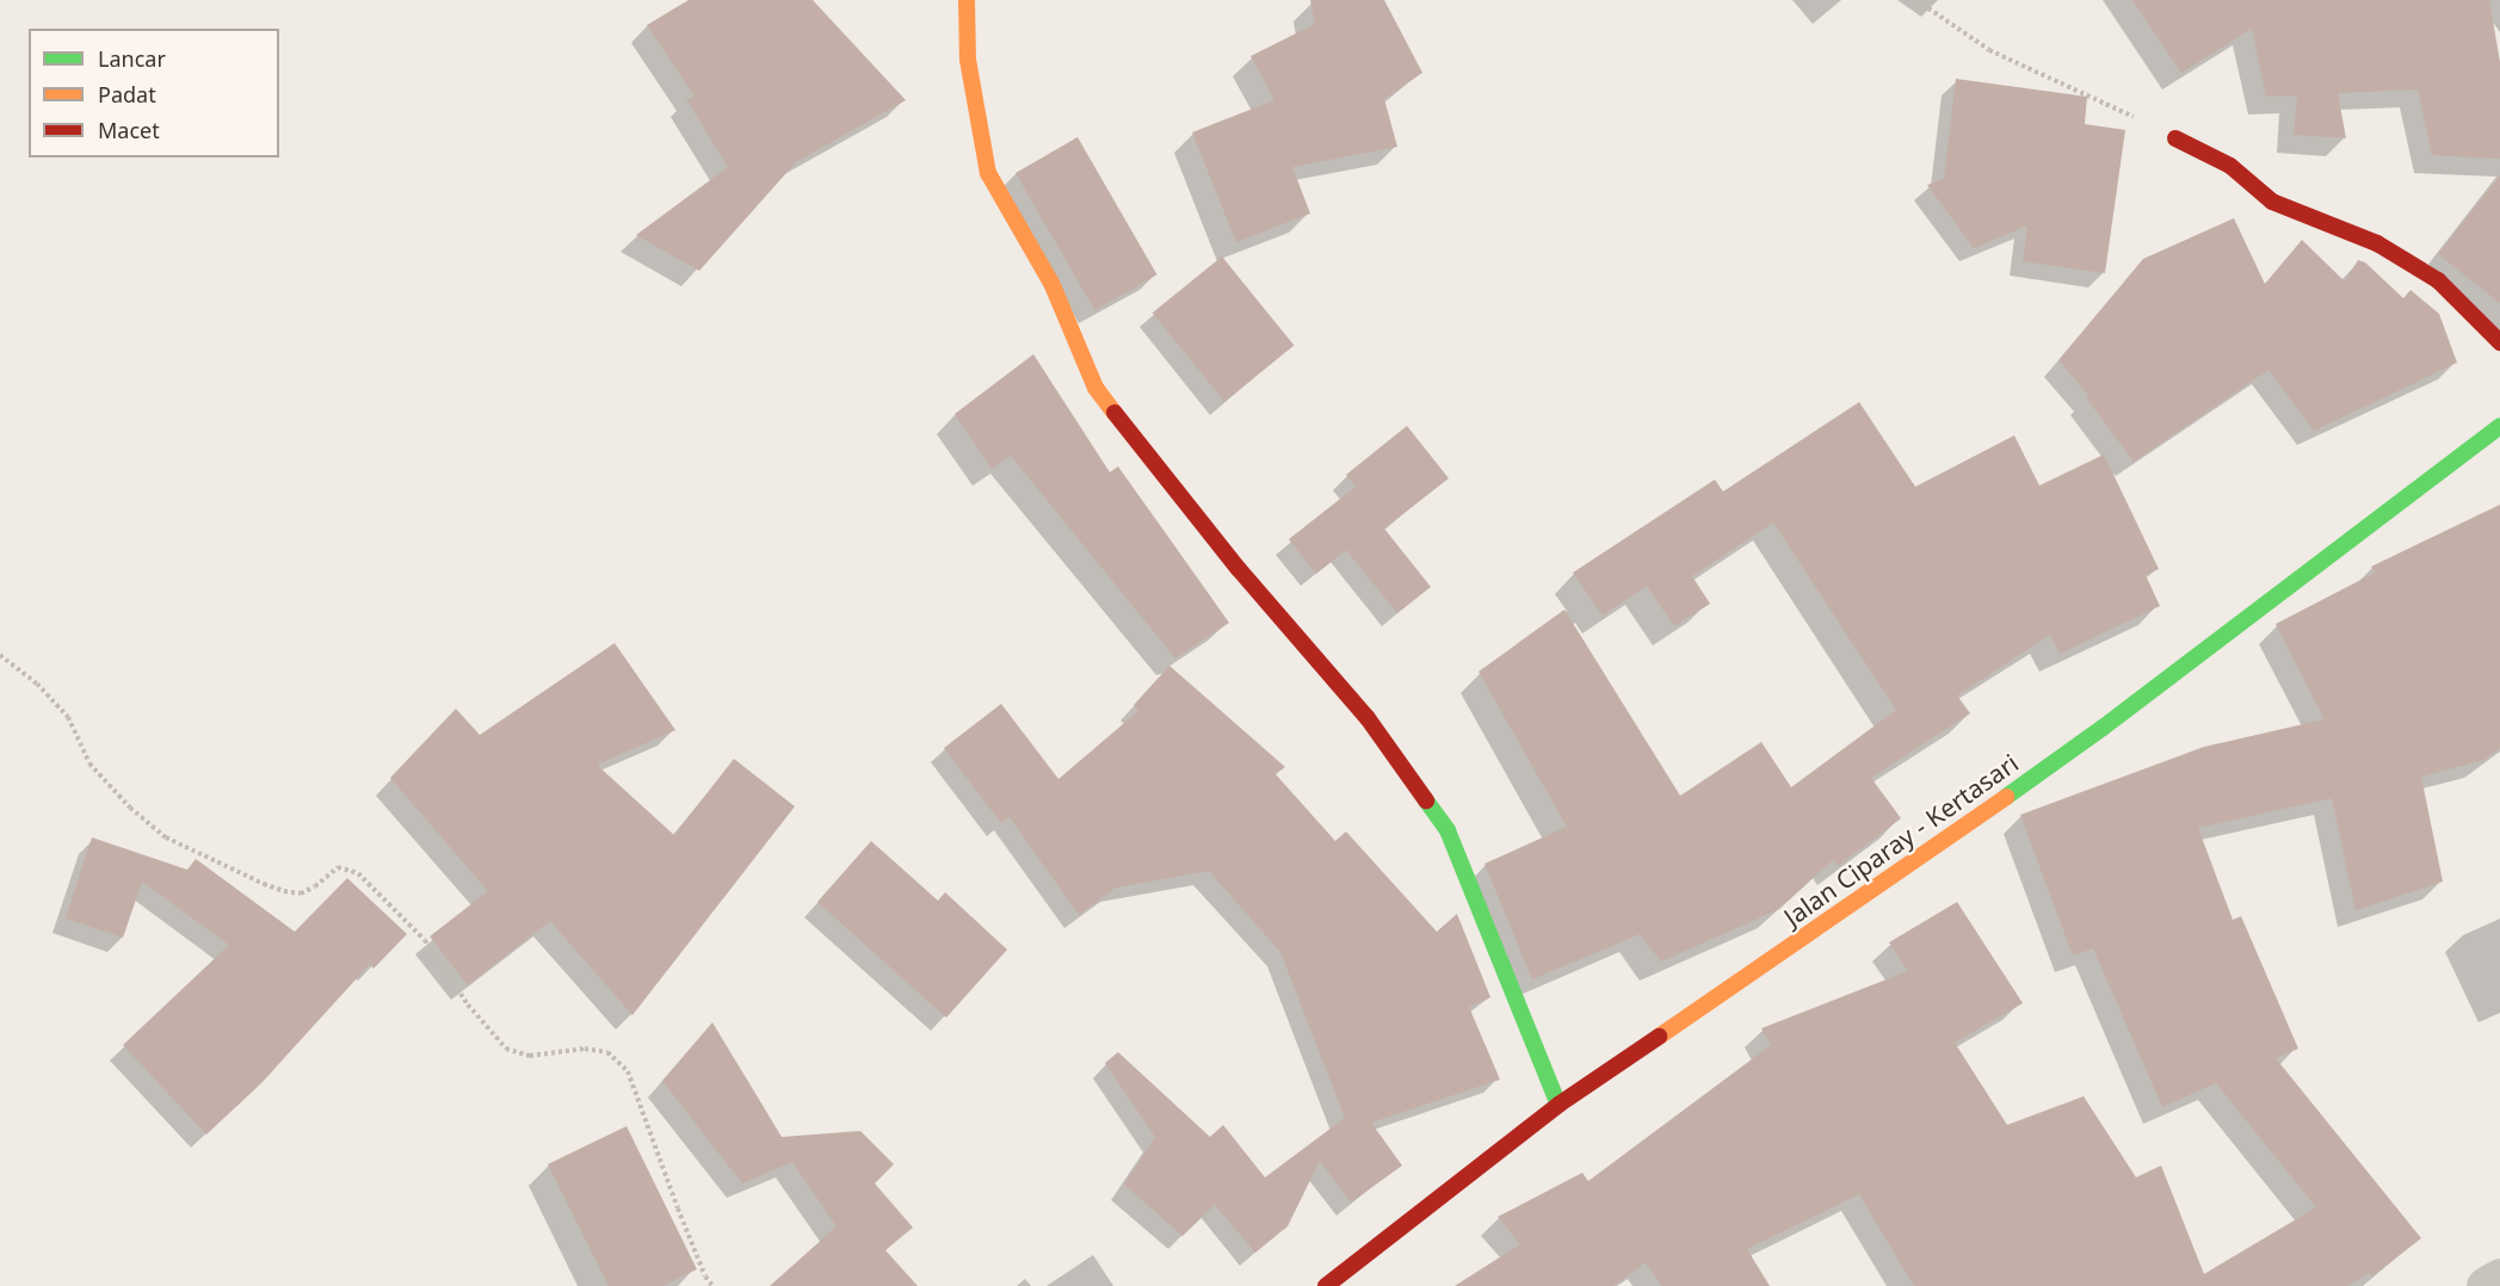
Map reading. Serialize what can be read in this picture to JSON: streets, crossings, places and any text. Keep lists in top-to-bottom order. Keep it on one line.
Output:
{"streets":{"street":["Jalan Ciparay - Kertasari"]},"legend":["Lancar","Padat","Macet"]}
